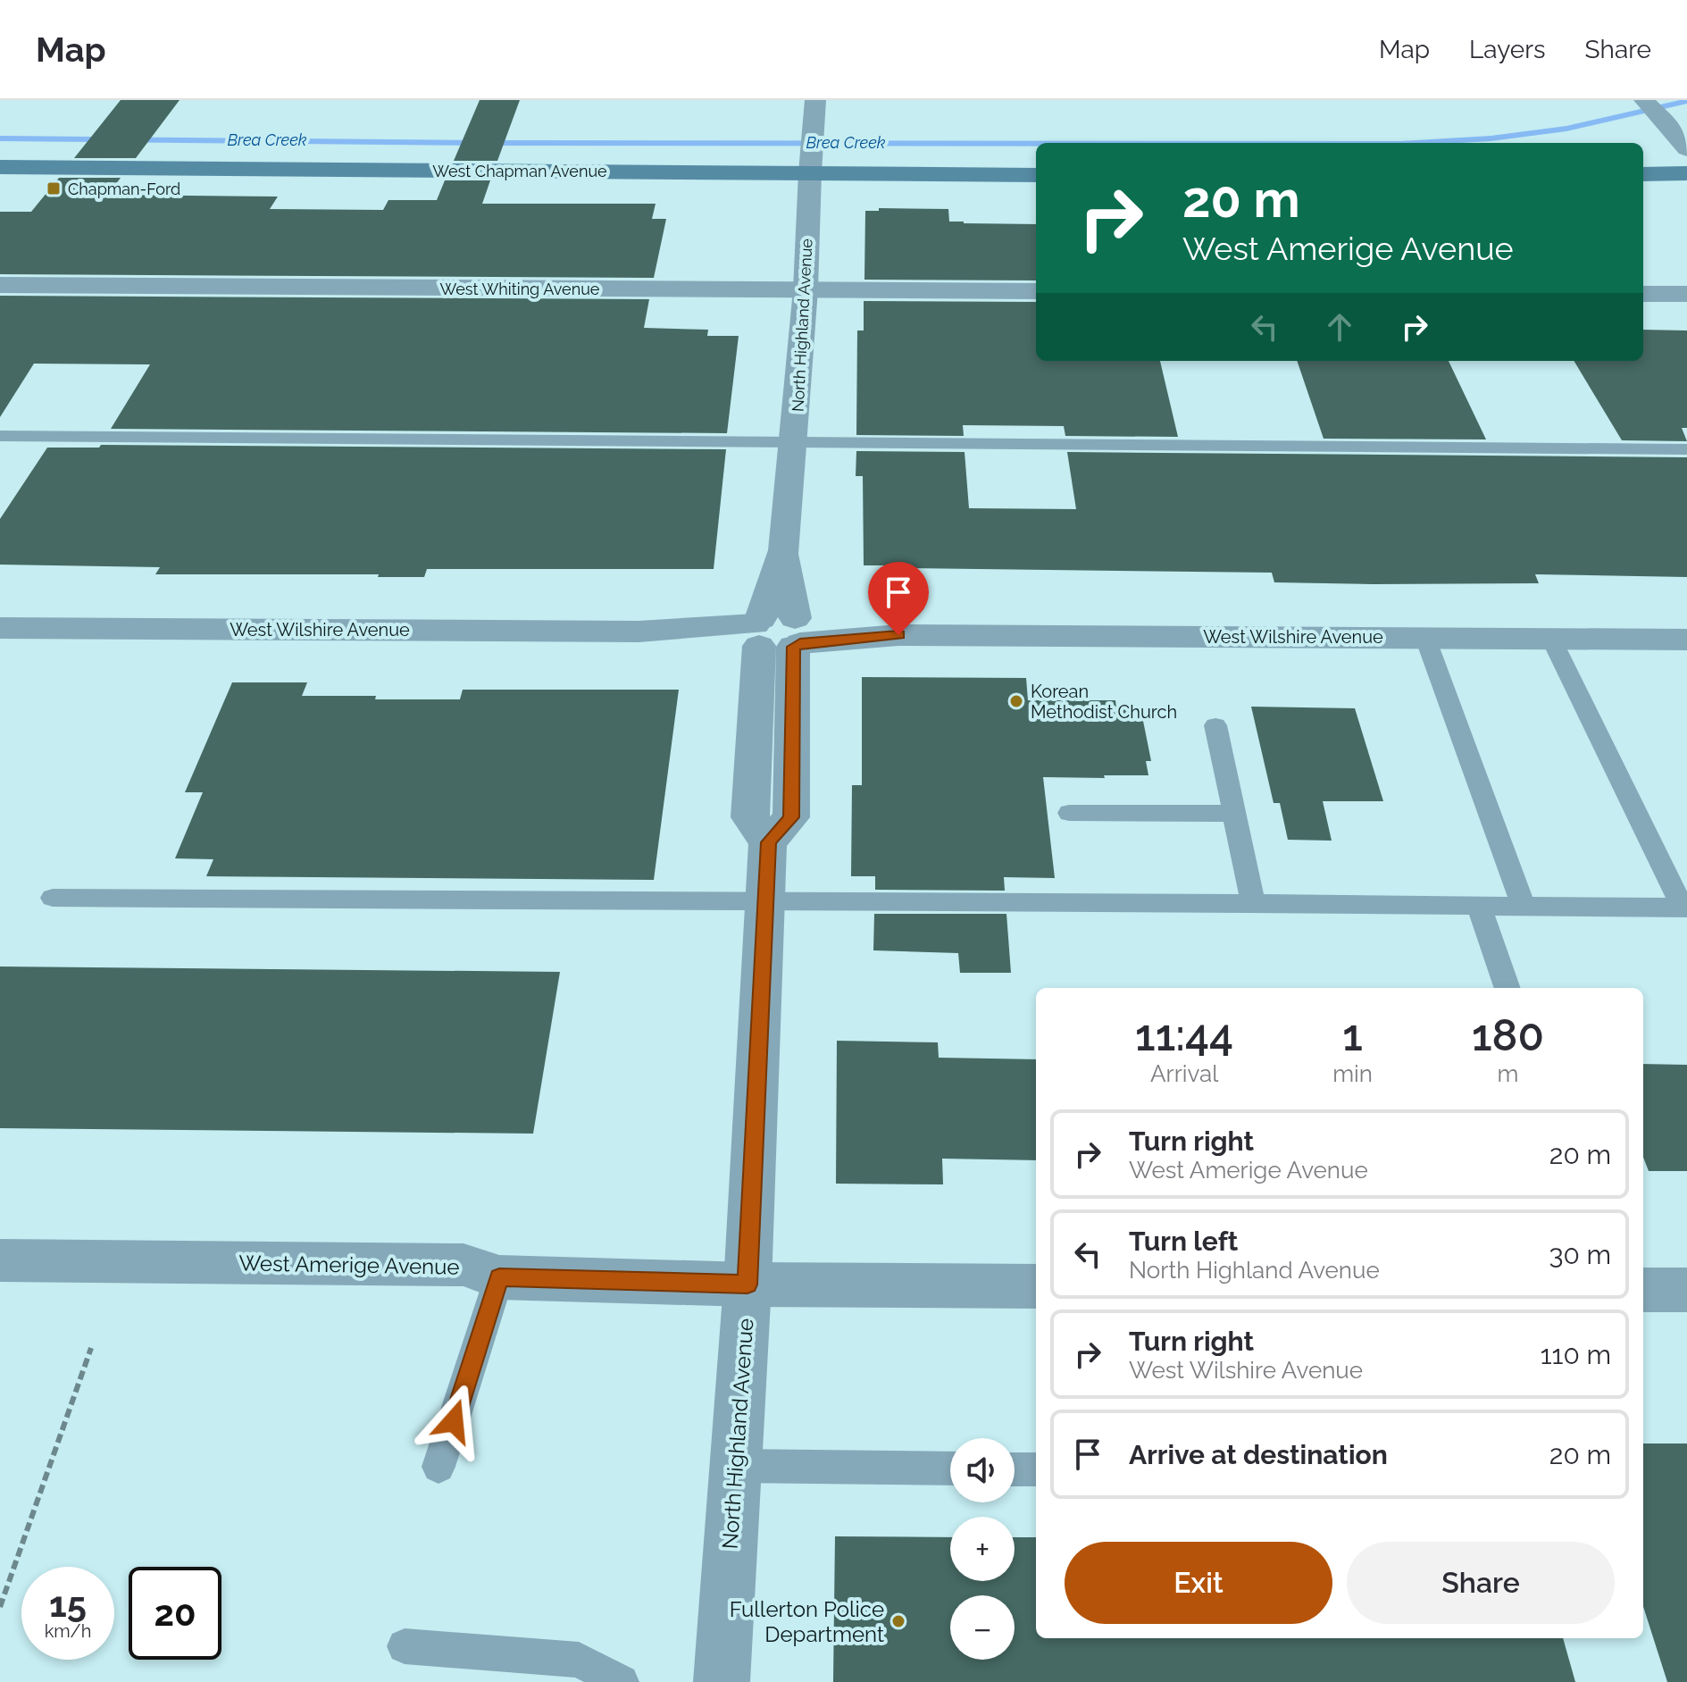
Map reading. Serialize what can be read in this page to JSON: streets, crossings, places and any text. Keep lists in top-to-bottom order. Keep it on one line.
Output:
{"streets":{"main road":["West Chapman Avenue"],"street":["West Whiting Avenue","North Highland Avenue","West Wilshire Avenue","West Amerige Avenue"]},"crossings":[["West Chapman Avenue","North Highland Avenue"],["West Whiting Avenue","North Highland Avenue"],["North Highland Avenue","West Wilshire Avenue"],["North Highland Avenue","West Amerige Avenue"]],"water":["Brea Creek"],"places":{"transit":["Chapman-Ford"],"other":["Korean Methodist Church","Fullerton Police Department"]},"page":{"header":"Map","nav":["Map","Layers","Share"],"turn":["20 m","West Amerige Avenue"],"eta":["11:44","Arrival","1","min","180","m"],"list":[{"name":"Turn right","note":"West Amerige Avenue","value":"20 m"},{"name":"Turn left","note":"North Highland Avenue","value":"30 m"},{"name":"Turn right","note":"West Wilshire Avenue","value":"110 m"},{"name":"Arrive at destination","value":"20 m"}],"map_buttons":["+","−"],"buttons":["Exit","Share"],"speed":"15 km/h","limit":"20"}}
